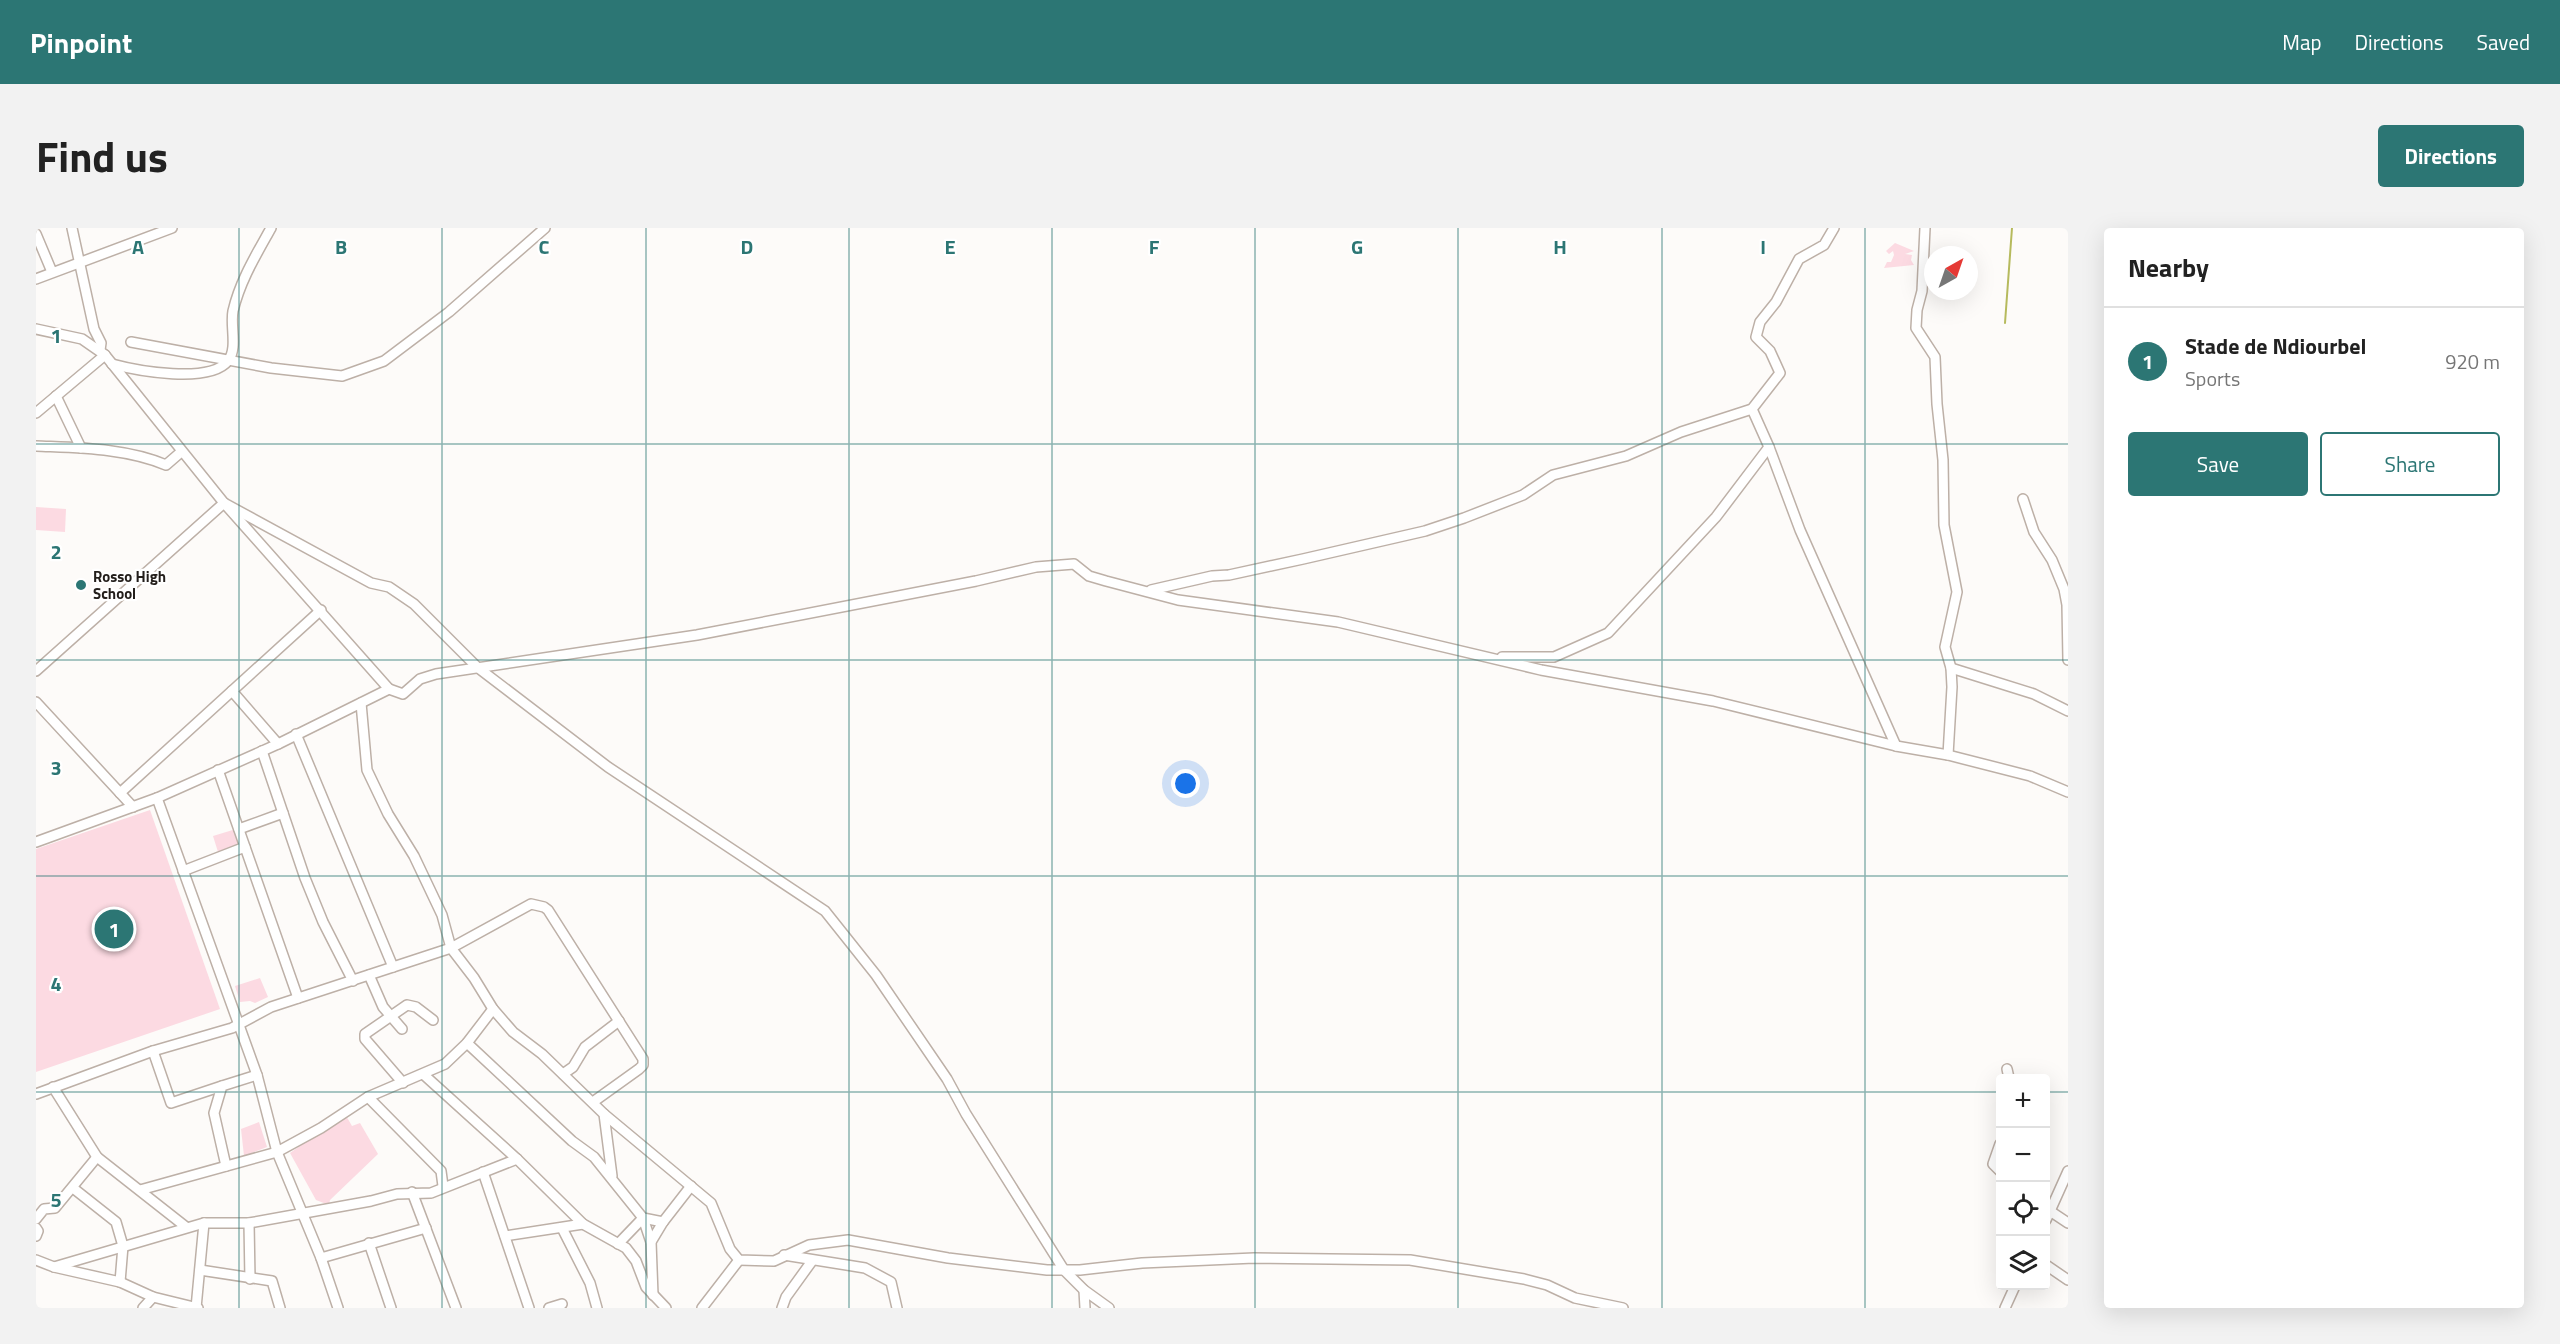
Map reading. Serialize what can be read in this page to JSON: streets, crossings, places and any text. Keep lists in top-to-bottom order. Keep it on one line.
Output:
{"places":["Rosso High School"],"north":"top right","page":{"header":"Pinpoint","nav":["Map","Directions","Saved"],"title":"Find us","buttons":["Directions",["Save","Share"]],"heading":"Nearby","list":[{"mark":"1","name":"Stade de Ndiourbel","note":"Sports","value":"920 m"}],"pins":"1","map_buttons":["+","−"]},"grid":{"columns":["A","B","C","D","E","F","G","H","I"],"rows":["1","2","3","4","5"]}}
